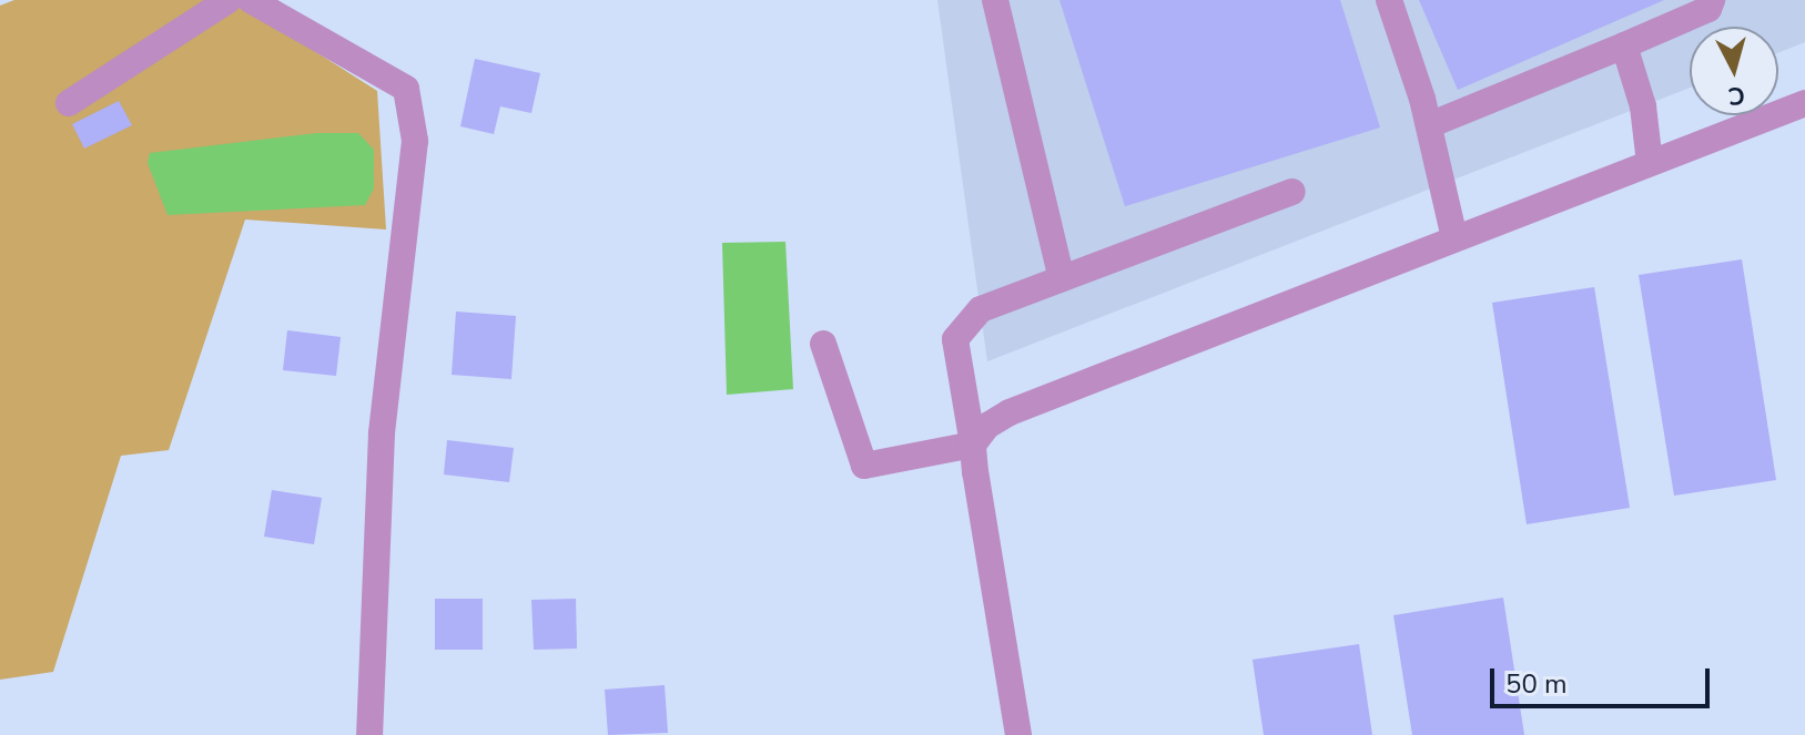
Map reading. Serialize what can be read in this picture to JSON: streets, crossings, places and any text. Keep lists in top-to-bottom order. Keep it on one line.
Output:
{"scale_bar":"50 m","north":"bottom"}
